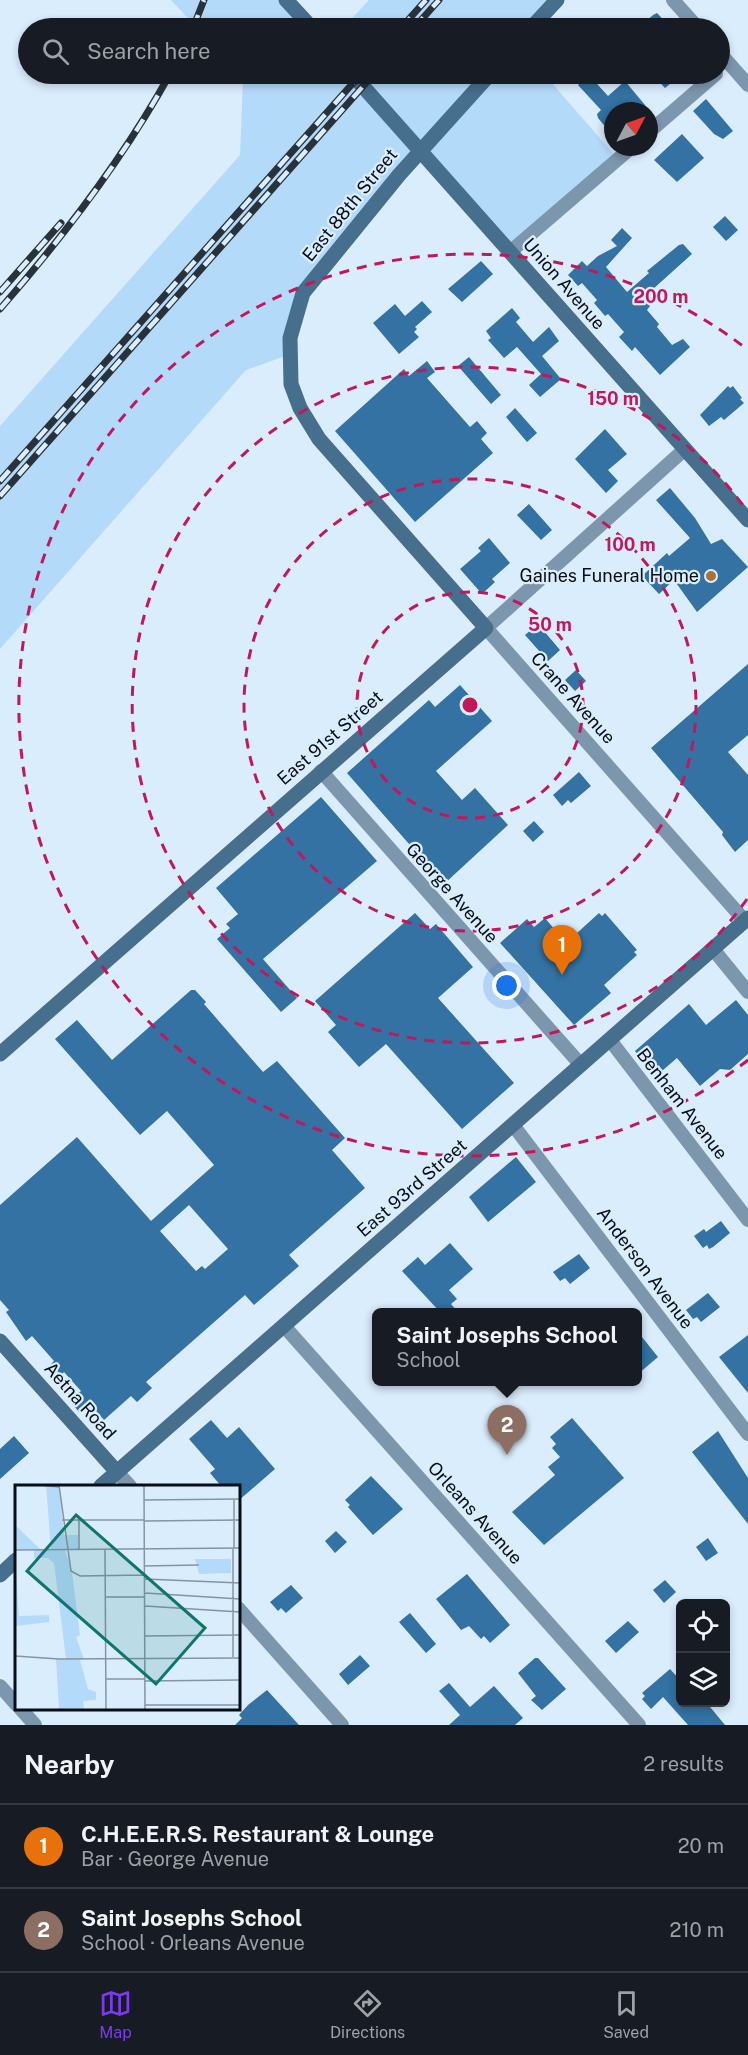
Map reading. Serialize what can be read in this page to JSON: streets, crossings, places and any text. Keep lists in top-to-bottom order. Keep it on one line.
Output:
{"streets":{"street":["East 88th Street","Union Avenue","Crane Avenue","East 91st Street","George Avenue","Benham Avenue","East 93rd Street","Anderson Avenue","Aetna Road","Orleans Avenue"]},"crossings":[["East 88th Street","Union Avenue"],["East 88th Street","Crane Avenue"],["Union Avenue","East 91st Street"],["Crane Avenue","East 91st Street"],["Crane Avenue","East 93rd Street"],["East 91st Street","George Avenue"],["George Avenue","East 93rd Street"],["Benham Avenue","East 93rd Street"],["East 93rd Street","Anderson Avenue"],["East 93rd Street","Aetna Road"],["East 93rd Street","Orleans Avenue"]],"places":["Gaines Funeral Home"],"north":"top right","page":{"search":"Search here","pins":["1","2"],"popup":["Saint Josephs School","School"],"heading":["Nearby","2 results"],"list":[{"mark":"1","name":"C.H.E.E.R.S. Restaurant & Lounge","note":"Bar · George Avenue","value":"20 m"},{"mark":"2","name":"Saint Josephs School","note":"School · Orleans Avenue","value":"210 m"}],"nav":["Map","Directions","Saved"]},"rings":["200 m","150 m","100 m","50 m"]}
